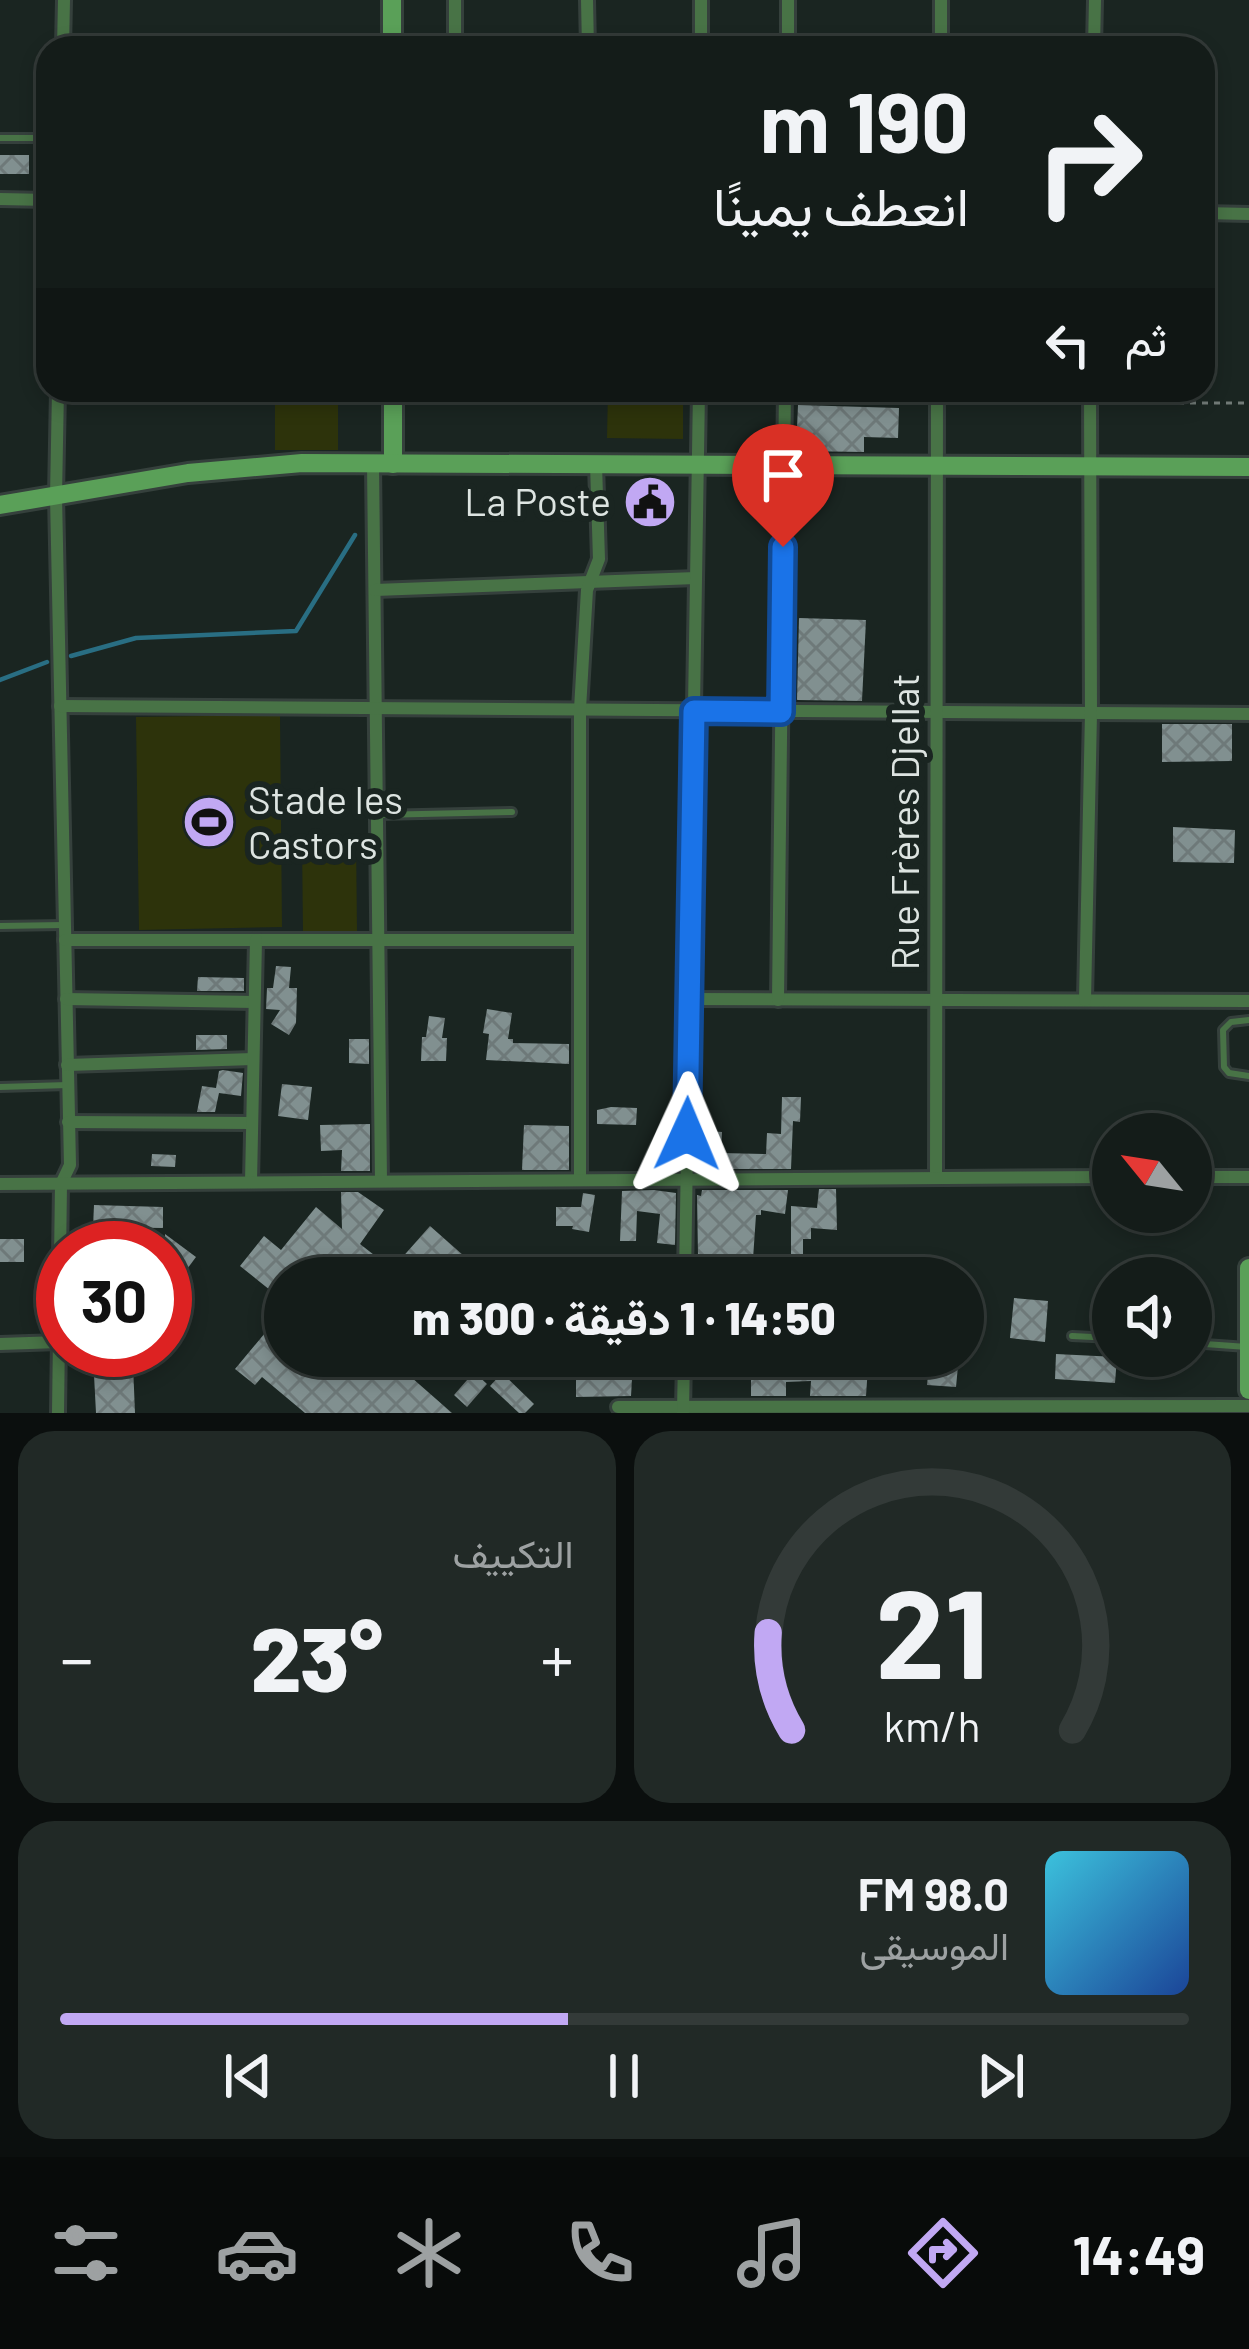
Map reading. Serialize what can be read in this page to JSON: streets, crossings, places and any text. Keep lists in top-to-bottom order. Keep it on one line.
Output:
{"streets":{"street":["Rue Frères Djellat"]},"places":{"public building":["La Poste"],"sports":["Stade les Castors"]},"north":"top left","page":{"turn":["190 m","انعطف يمينًا"],"then":"ثم","limit":"30","trip":"14:50 · 1 دقيقة · 300 m","tile":"التكييف","heat":["−","23°","+"],"song":["98.0 FM","الموسيقى"],"tabs":"14:49","gauge":["21","km/h"]}}
